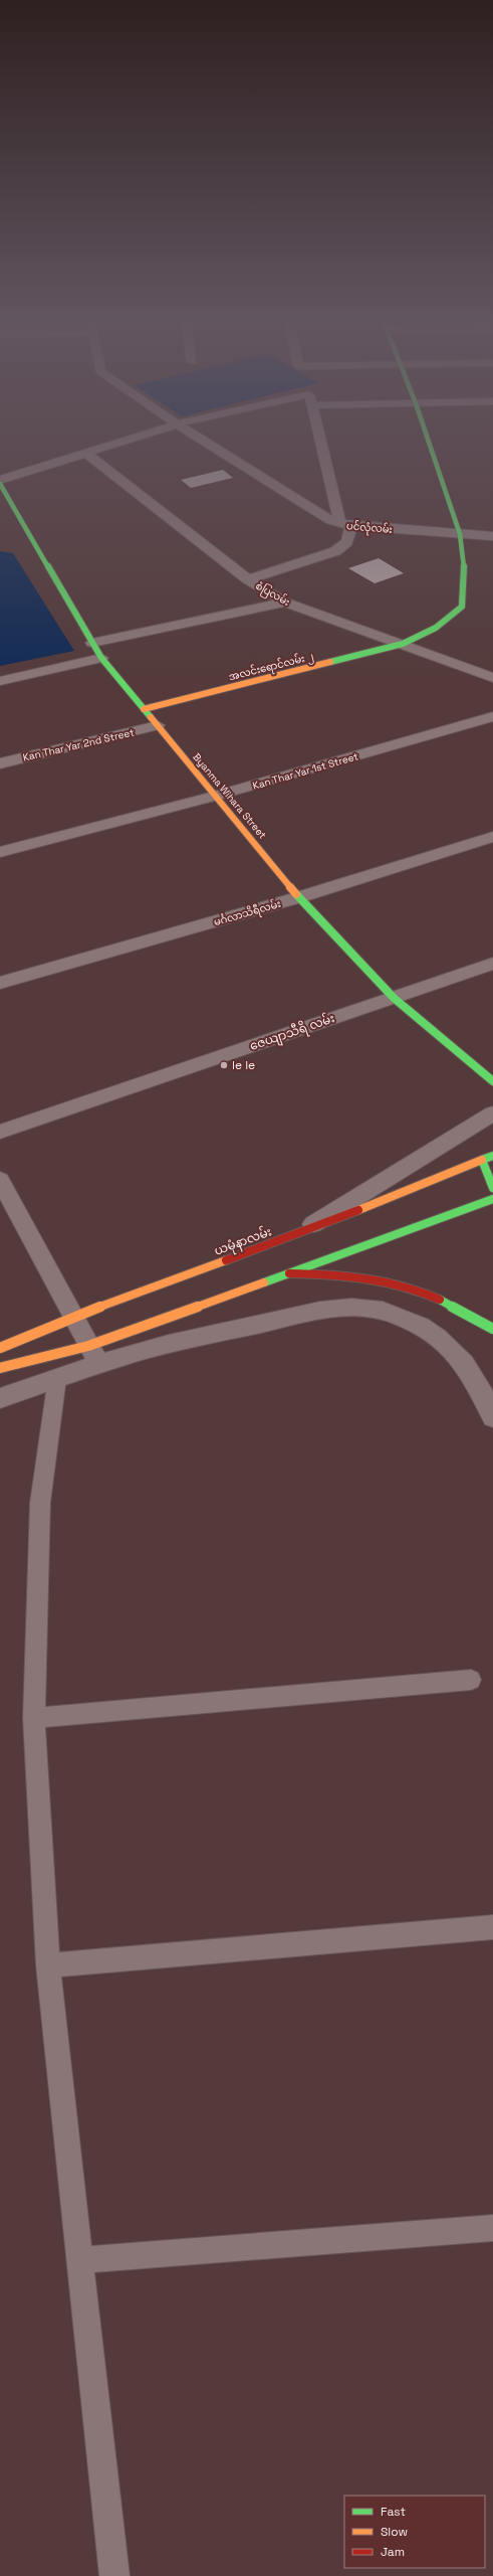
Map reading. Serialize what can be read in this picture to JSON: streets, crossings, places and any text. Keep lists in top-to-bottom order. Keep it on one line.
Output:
{"streets":{"street":["ပင်လုံလမ်း","စံပြလမ်း","အလင်းရောင်လမ်း ၂","Kan Thar Yar 2nd Street","Kan Thar Yar 1st Street","Byanma Wihara Street","မင်္ဂလာသိရီလမ်း","ဇေယျာသီရိ လမ်း","ယမုံနာလမ်း"]},"crossings":[["ပင်လုံလမ်း","အလင်းရောင်လမ်း ၂"],["စံပြလမ်း","အလင်းရောင်လမ်း ၂"],["အလင်းရောင်လမ်း ၂","Byanma Wihara Street"],["Kan Thar Yar 2nd Street","Byanma Wihara Street"],["Kan Thar Yar 1st Street","Byanma Wihara Street"],["Byanma Wihara Street","မင်္ဂလာသိရီလမ်း"],["Byanma Wihara Street","ဇေယျာသီရိ လမ်း"]],"places":["le le"],"legend":["Fast","Slow","Jam"]}
